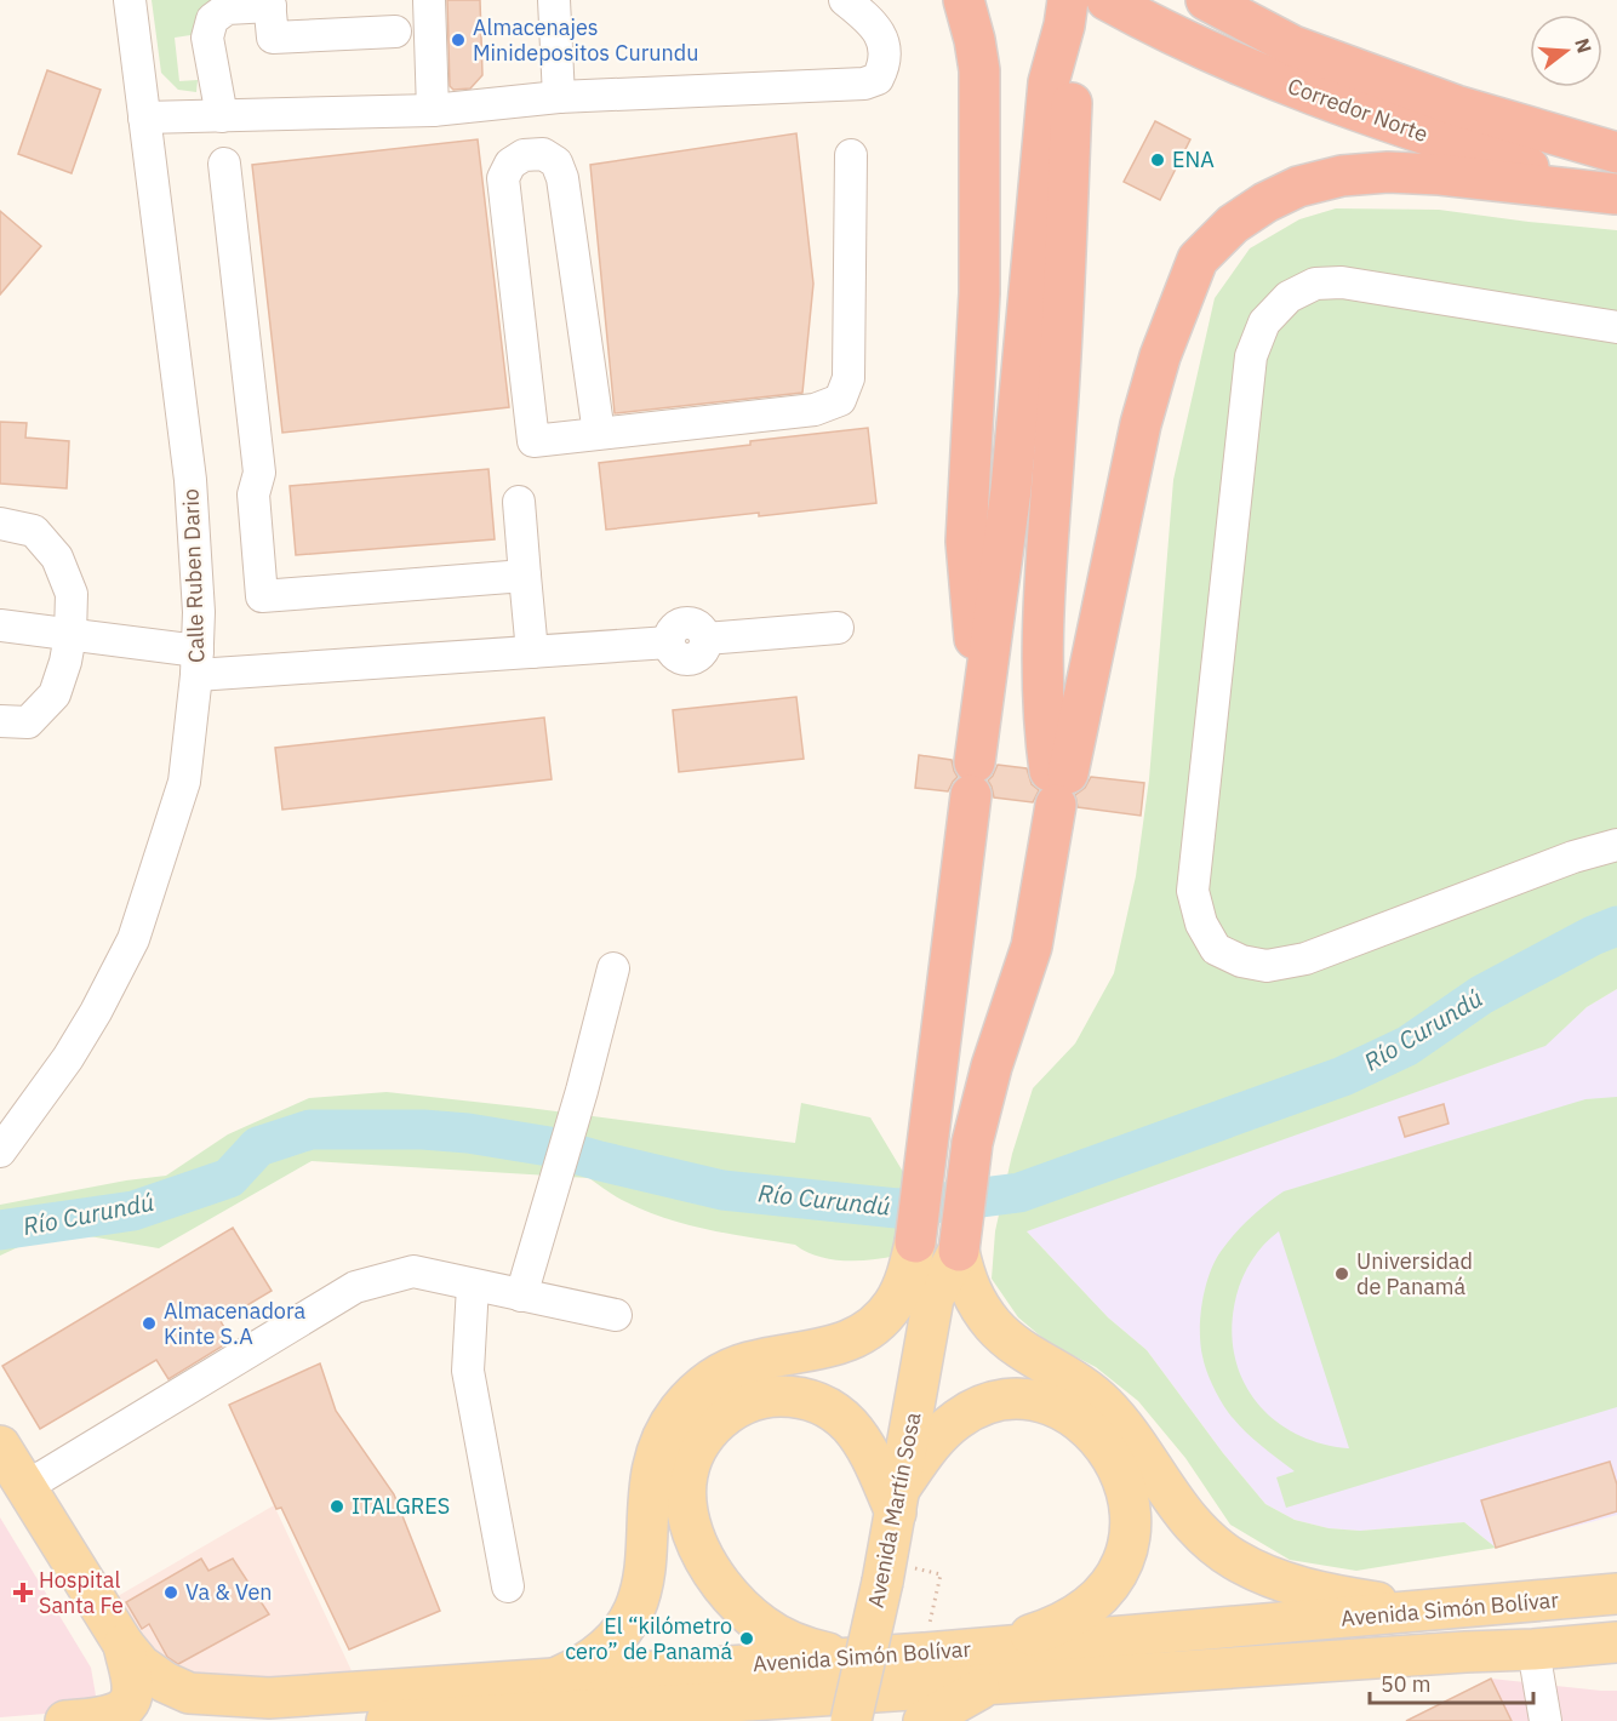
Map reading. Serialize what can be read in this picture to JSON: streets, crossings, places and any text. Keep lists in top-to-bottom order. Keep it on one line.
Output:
{"streets":{"highway":["Corredor Norte"],"main road":["Avenida Martín Sosa","Avenida Simón Bolívar"],"street":["Calle Ruben Dario"]},"water":["Río Curundú"],"places":{"other":["Almacenajes Minidepositos Curundu","ENA","Universidad de Panamá","Almacenadora Kinte S.A","ITALGRES","Va & Ven","El “kilómetro cero” de Panamá"],"health":["Hospital Santa Fe"]},"scale_bar":"50 m","north":"right"}
